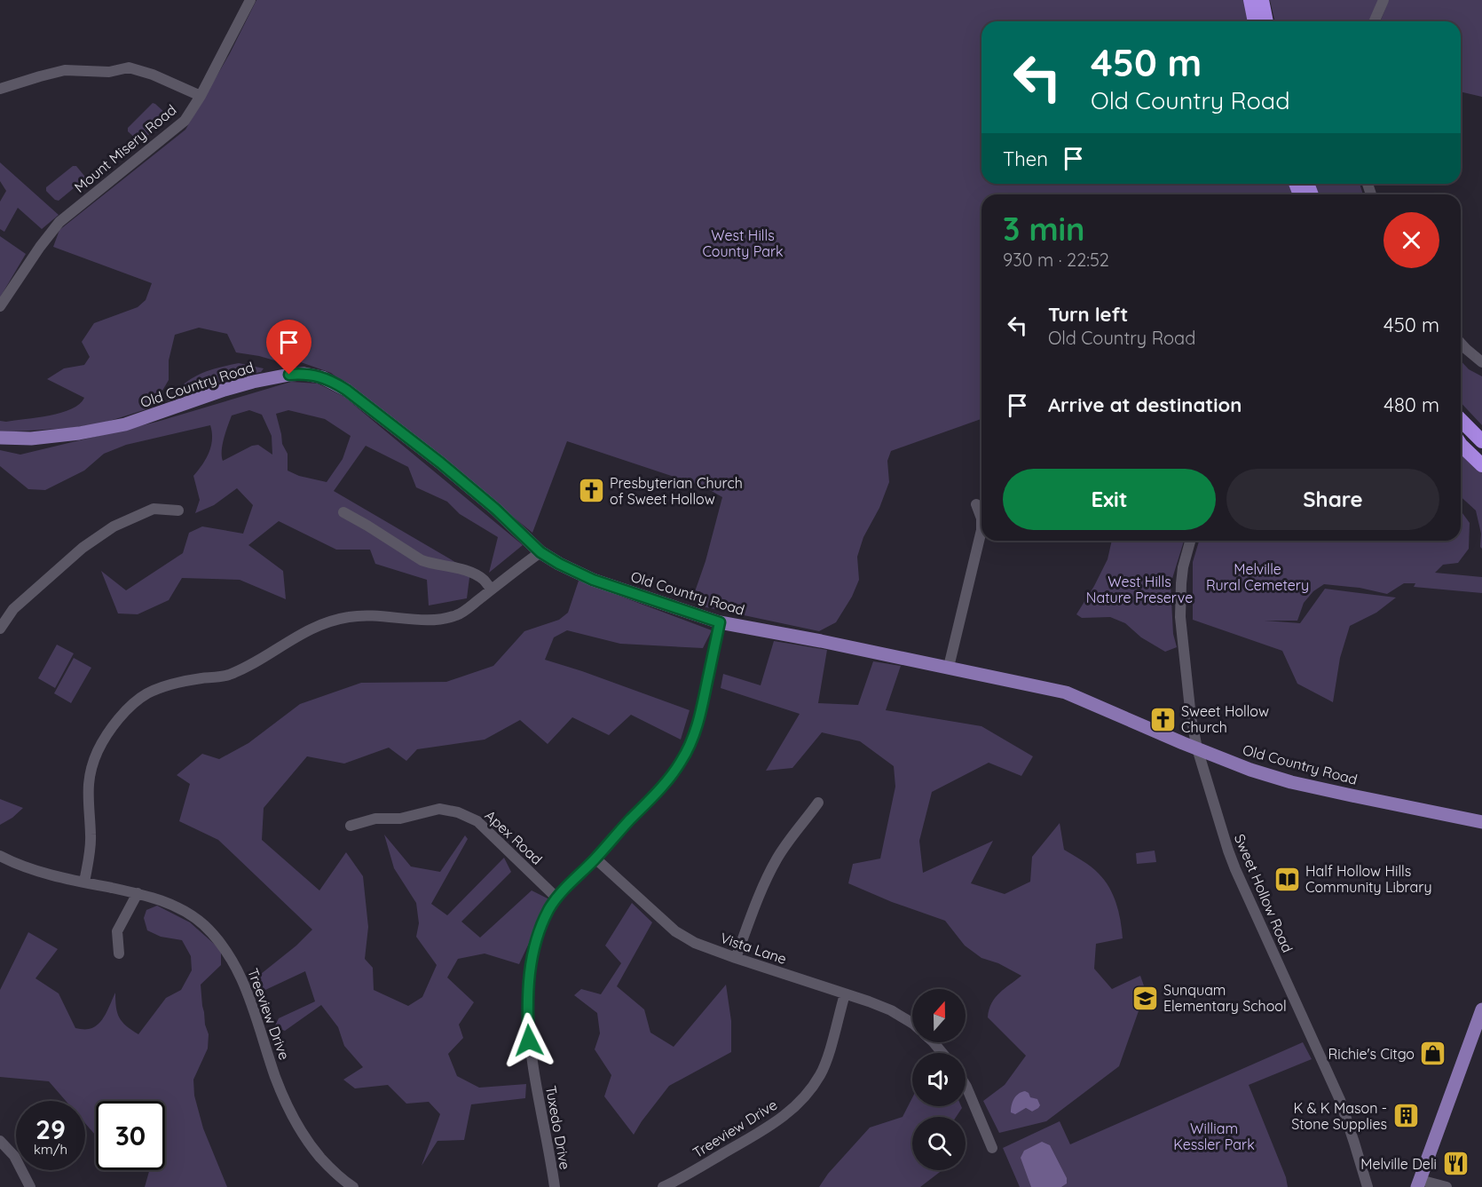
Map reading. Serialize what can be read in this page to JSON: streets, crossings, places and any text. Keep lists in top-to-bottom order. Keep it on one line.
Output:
{"streets":{"main road":["Old Country Road"],"street":["Mount Misery Road","Apex Road","Sweet Hollow Road","Vista Lane","Treeview Drive","Tuxedo Drive"]},"crossings":[["Old Country Road","Sweet Hollow Road"],["Old Country Road","Tuxedo Drive"],["Apex Road","Tuxedo Drive"],["Vista Lane","Treeview Drive"],["Vista Lane","Tuxedo Drive"]],"parks":["West Hills County Park","Melville Rural Cemetery","West Hills Nature Preserve","William Kessler Park"],"places":{"church":["Presbyterian Church of Sweet Hollow","Sweet Hollow Church"],"library":["Half Hollow Hills Community Library"],"school or university":["Sunquam Elementary School"],"shop":["Richie's Citgo"],"building":["K & K Mason - Stone Supplies"],"restaurant":["Melville Deli"]},"north":"top","page":{"turn":["450 m","Old Country Road"],"then":"Then","heading":["3 min","930 m · 22:52"],"list":[{"name":"Turn left","note":"Old Country Road","value":"450 m"},{"name":"Arrive at destination","value":"480 m"}],"buttons":["Exit","Share"],"speed":"29 km/h","limit":"30"}}
